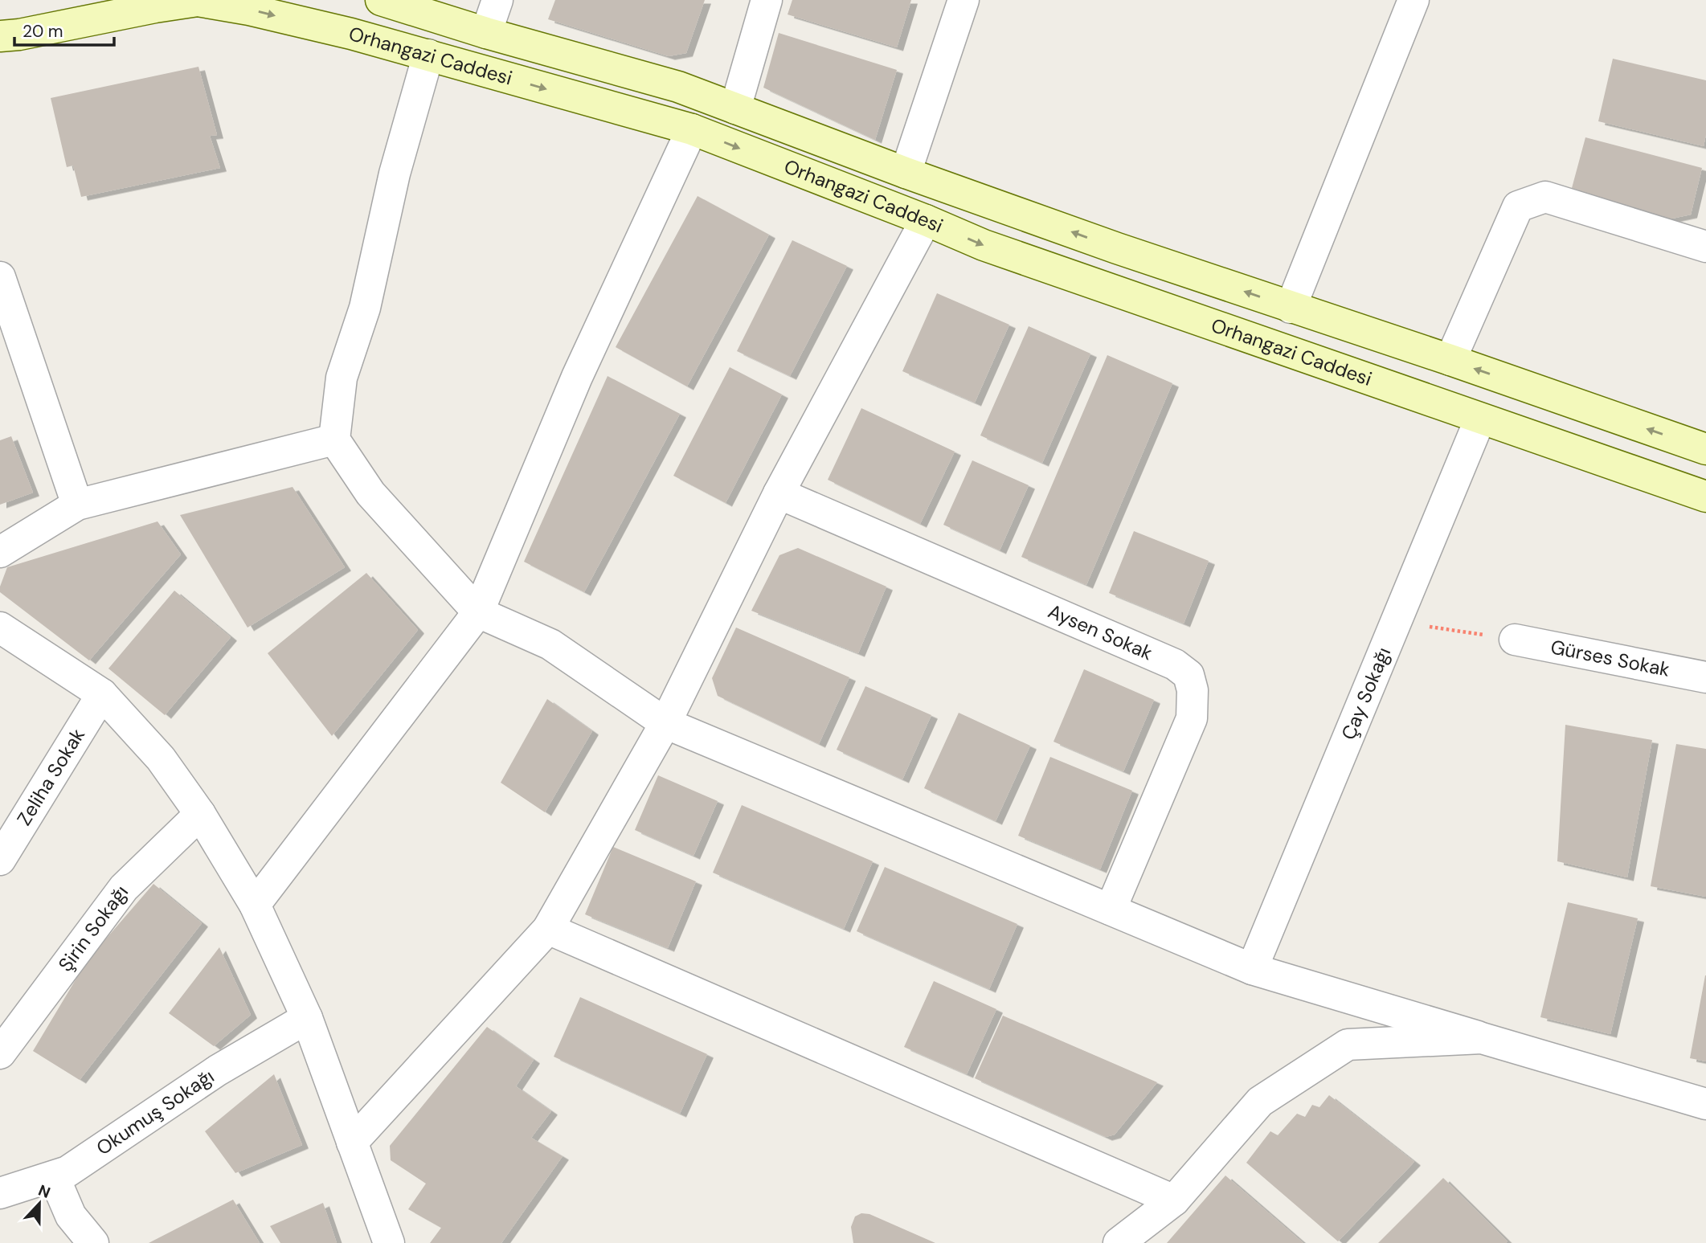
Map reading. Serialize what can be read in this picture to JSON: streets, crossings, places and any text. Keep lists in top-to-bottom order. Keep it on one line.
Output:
{"streets":{"main road":["Orhangazi Caddesi"],"street":["Aysen Sokak","Gürses Sokak","Çay Sokağı","Zeliha Sokak","Şirin Sokağı","Okumuş Sokağı"]},"crossings":[["Orhangazi Caddesi","Çay Sokağı"]],"scale_bar":"20 m","north":"top"}
